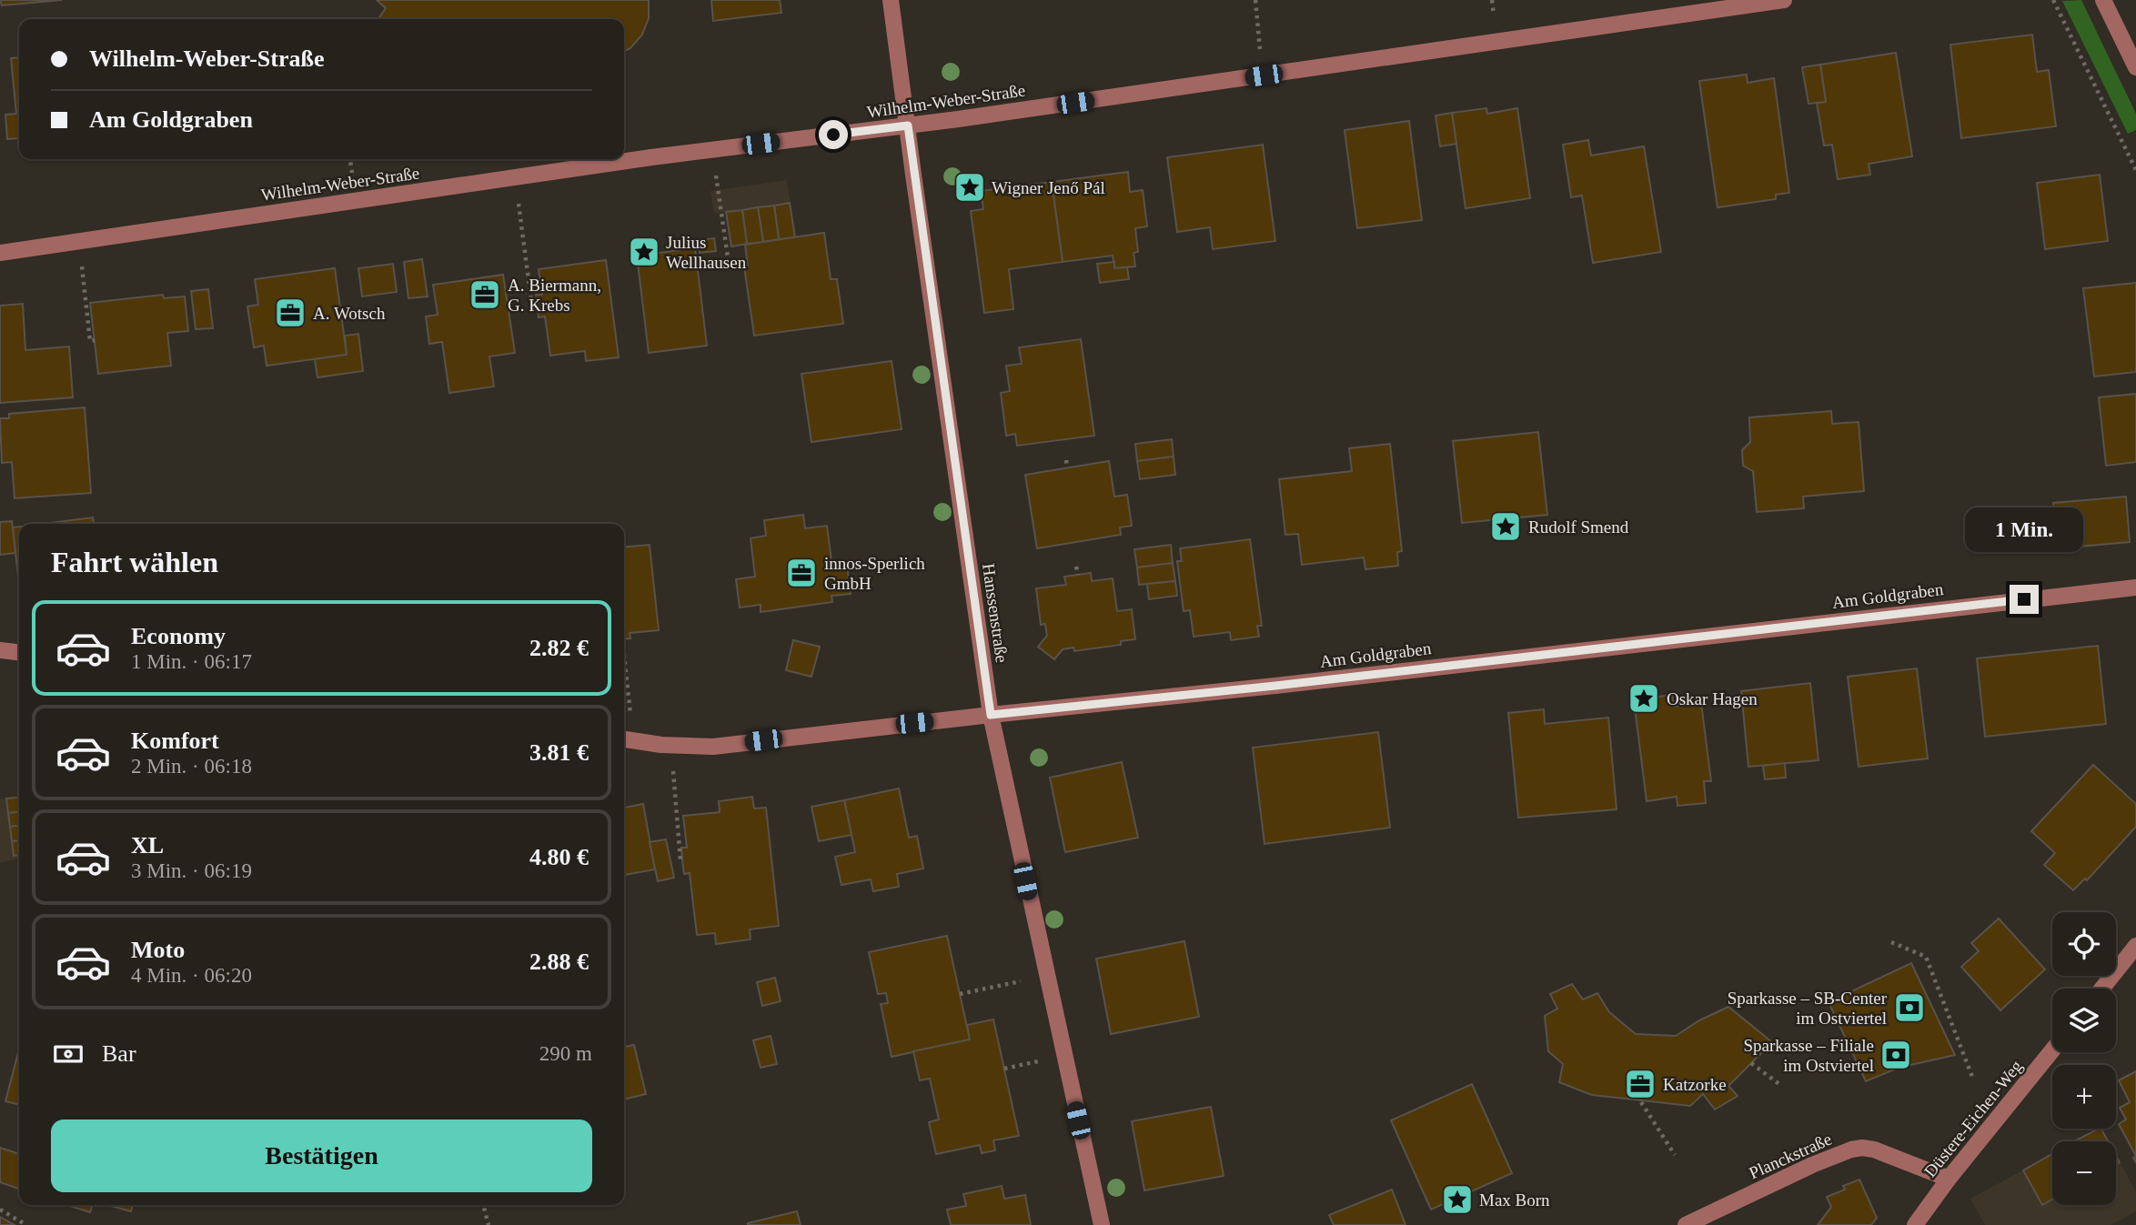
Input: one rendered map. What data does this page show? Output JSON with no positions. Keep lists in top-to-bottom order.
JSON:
{
  "streets": {
    "street": [
      "Wilhelm-Weber-Straße",
      "Am Goldgraben",
      "Hanssenstraße",
      "Düstere-Eichen-Weg",
      "Planckstraße"
    ]
  },
  "crossings": [
    ["Wilhelm-Weber-Straße", "Hanssenstraße"],
    ["Am Goldgraben", "Hanssenstraße"],
    ["Düstere-Eichen-Weg", "Planckstraße"]
  ],
  "places": {
    "place": [
      "Wigner Jenő Pál",
      "Julius Wellhausen",
      "Rudolf Smend",
      "Oskar Hagen",
      "Max Born"
    ],
    "office": [
      "A. Biermann, G. Krebs",
      "A. Wotsch",
      "innos-Sperlich GmbH",
      "Katzorke"
    ],
    "bank": ["Sparkasse – SB-Center im Ostviertel", "Sparkasse – Filiale im Ostviertel"]
  },
  "page": {
    "banner": ["Wilhelm-Weber-Straße", "Am Goldgraben"],
    "bubble": "1 Min.",
    "heading": "Fahrt wählen",
    "list": [
      {
        "name": "Economy",
        "note": "1 Min. · 06:17",
        "value": "2.82 €"
      },
      {
        "name": "Komfort",
        "note": "2 Min. · 06:18",
        "value": "3.81 €"
      },
      {
        "name": "XL",
        "note": "3 Min. · 06:19",
        "value": "4.80 €"
      },
      {
        "name": "Moto",
        "note": "4 Min. · 06:20",
        "value": "2.88 €"
      }
    ],
    "map_buttons": ["+", "−"],
    "pay": ["Bar", "290 m"],
    "buttons": "Bestätigen"
  }
}
